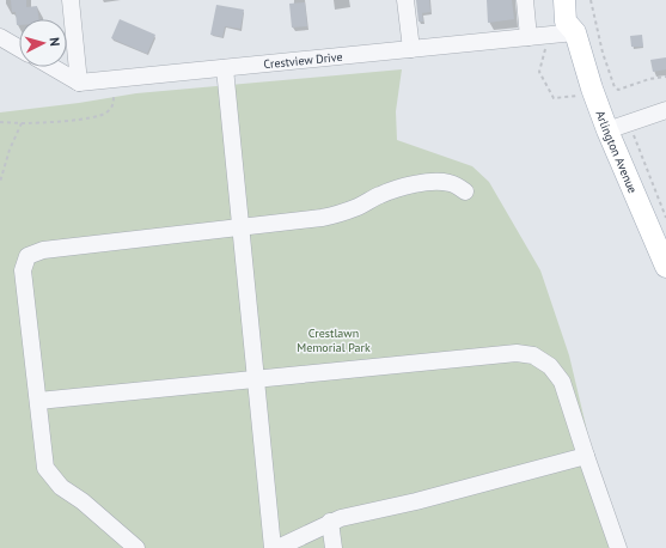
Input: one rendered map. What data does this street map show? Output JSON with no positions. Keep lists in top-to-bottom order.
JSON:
{
  "streets": {
    "main road": ["Arlington Avenue"],
    "street": ["Crestview Drive"]
  },
  "crossings": [
    ["Crestview Drive", "Arlington Avenue"]
  ],
  "parks": ["Crestlawn Memorial Park"],
  "north": "right"
}
